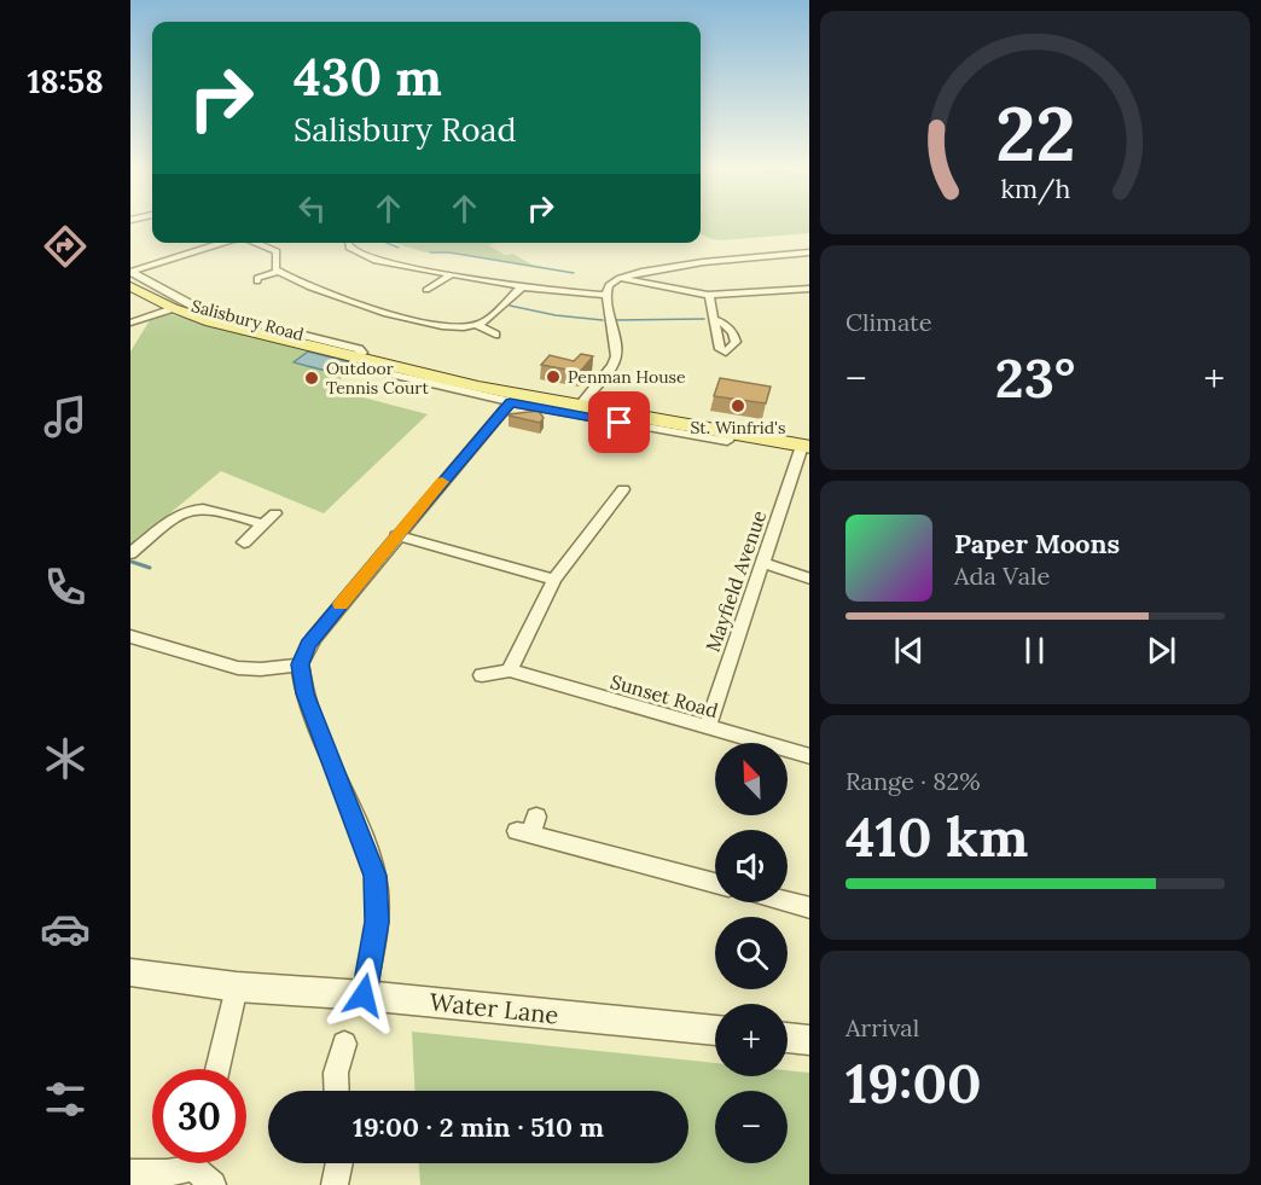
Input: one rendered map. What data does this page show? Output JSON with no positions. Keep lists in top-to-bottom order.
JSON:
{
  "streets": {
    "main road": ["Salisbury Road"],
    "street": ["Mayfield Avenue", "Sunset Road", "Water Lane"]
  },
  "crossings": [
    ["Salisbury Road", "Mayfield Avenue"],
    ["Mayfield Avenue", "Sunset Road"]
  ],
  "places": ["Penman House", "Outdoor Tennis Court", "St. Winfrid's"],
  "north": "top left",
  "page": {
    "tabs": "18:58",
    "turn": ["430 m", "Salisbury Road"],
    "tile": [
      "Climate",
      ["Range · 82%", "410 km"],
      ["Arrival", "19:00"]
    ],
    "heat": ["−", "23°", "+"],
    "song": ["Paper Moons", "Ada Vale"],
    "map_buttons": ["+", "−"],
    "limit": "30",
    "trip": "19:00 · 2 min · 510 m",
    "gauge": ["22", "km/h"]
  }
}
